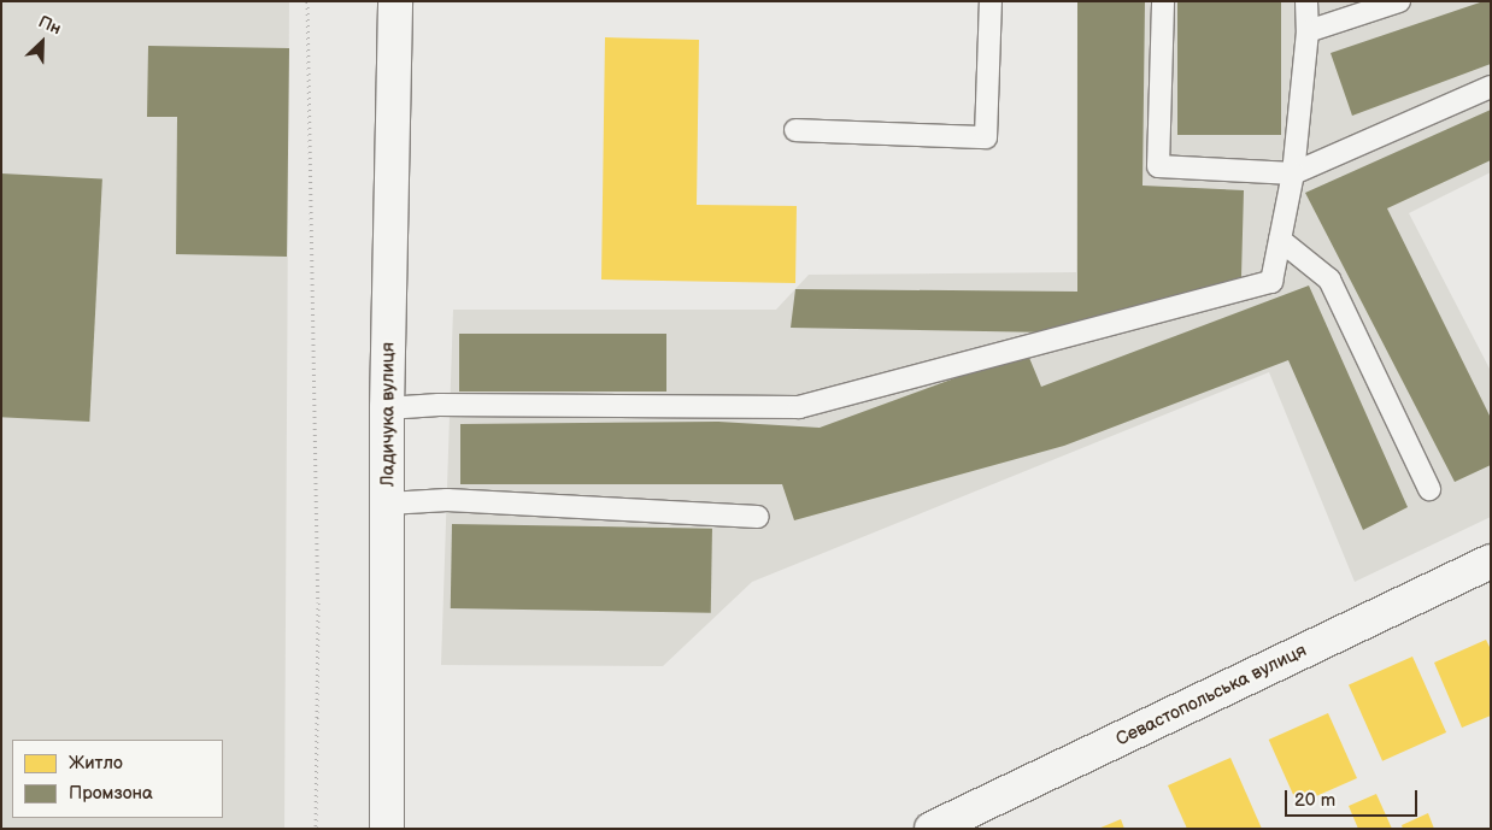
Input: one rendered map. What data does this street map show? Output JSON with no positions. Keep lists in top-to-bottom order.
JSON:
{
  "streets": {
    "street": ["Ладичука вулиця", "Севастопольська вулиця"]
  },
  "legend": ["Житло", "Промзона"],
  "scale_bar": "20 m",
  "north": "top right"
}
